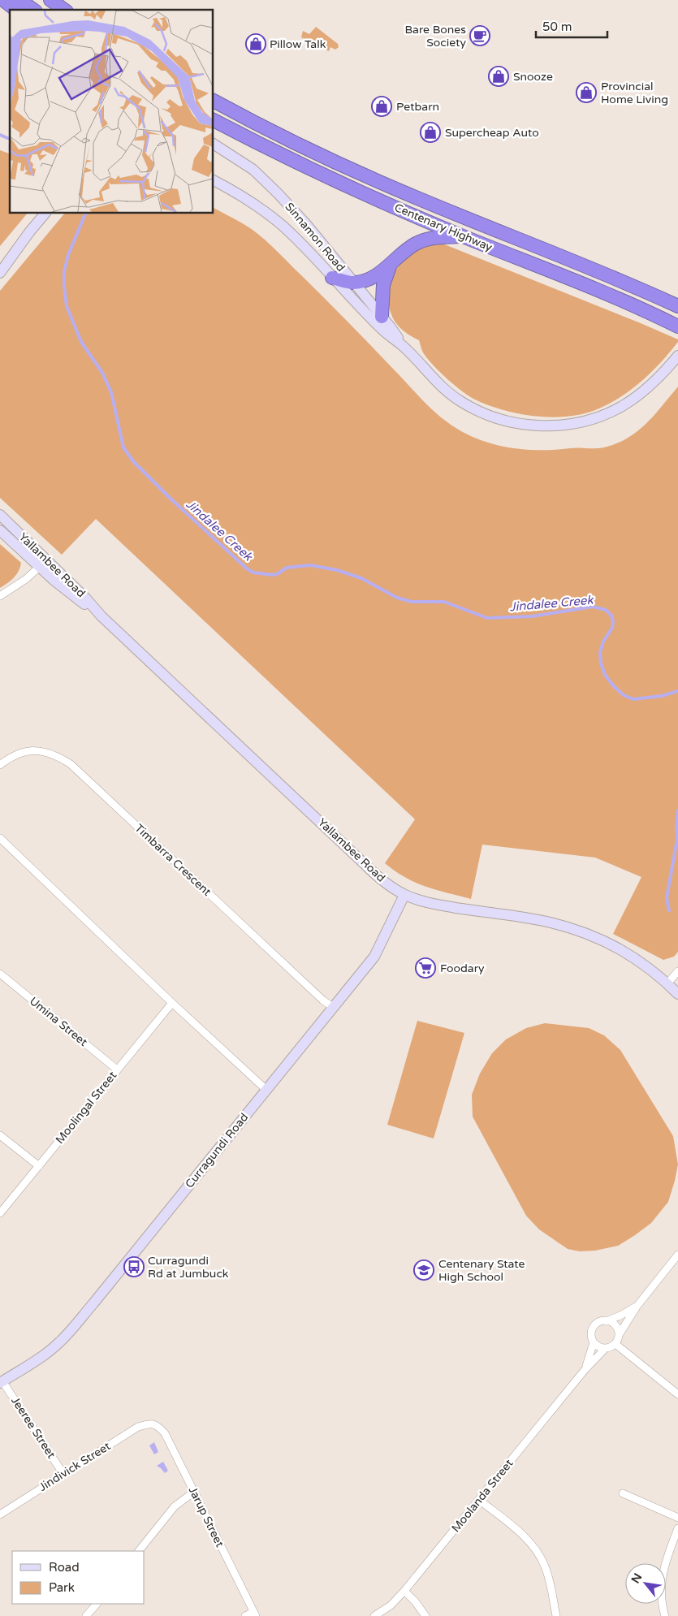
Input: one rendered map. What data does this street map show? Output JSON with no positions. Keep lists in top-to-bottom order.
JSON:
{
  "streets": {
    "highway": ["Centenary Highway"],
    "main road": ["Sinnamon Road", "Yallambee Road", "Curragundi Road"],
    "street": [
      "Timbarra Crescent",
      "Umina Street",
      "Moolingal Street",
      "Jeeree Street",
      "Jindivick Street",
      "Moolanda Street",
      "Jarup Street"
    ]
  },
  "crossings": [
    ["Yallambee Road", "Curragundi Road"],
    ["Timbarra Crescent", "Curragundi Road"],
    ["Umina Street", "Moolingal Street"],
    ["Curragundi Road", "Jeeree Street"],
    ["Jeeree Street", "Jindivick Street"],
    ["Jindivick Street", "Jarup Street"]
  ],
  "water": ["Jindalee Creek"],
  "places": {
    "cafe": ["Bare Bones Society"],
    "shop": [
      "Pillow Talk",
      "Snooze",
      "Provincial Home Living",
      "Petbarn",
      "Supercheap Auto"
    ],
    "supermarket": ["Foodary"],
    "bus stop": ["Curragundi Rd at Jumbuck"],
    "school or university": ["Centenary State High School"]
  },
  "legend": ["Road", "Park"],
  "scale_bar": "50 m",
  "north": "top left"
}
